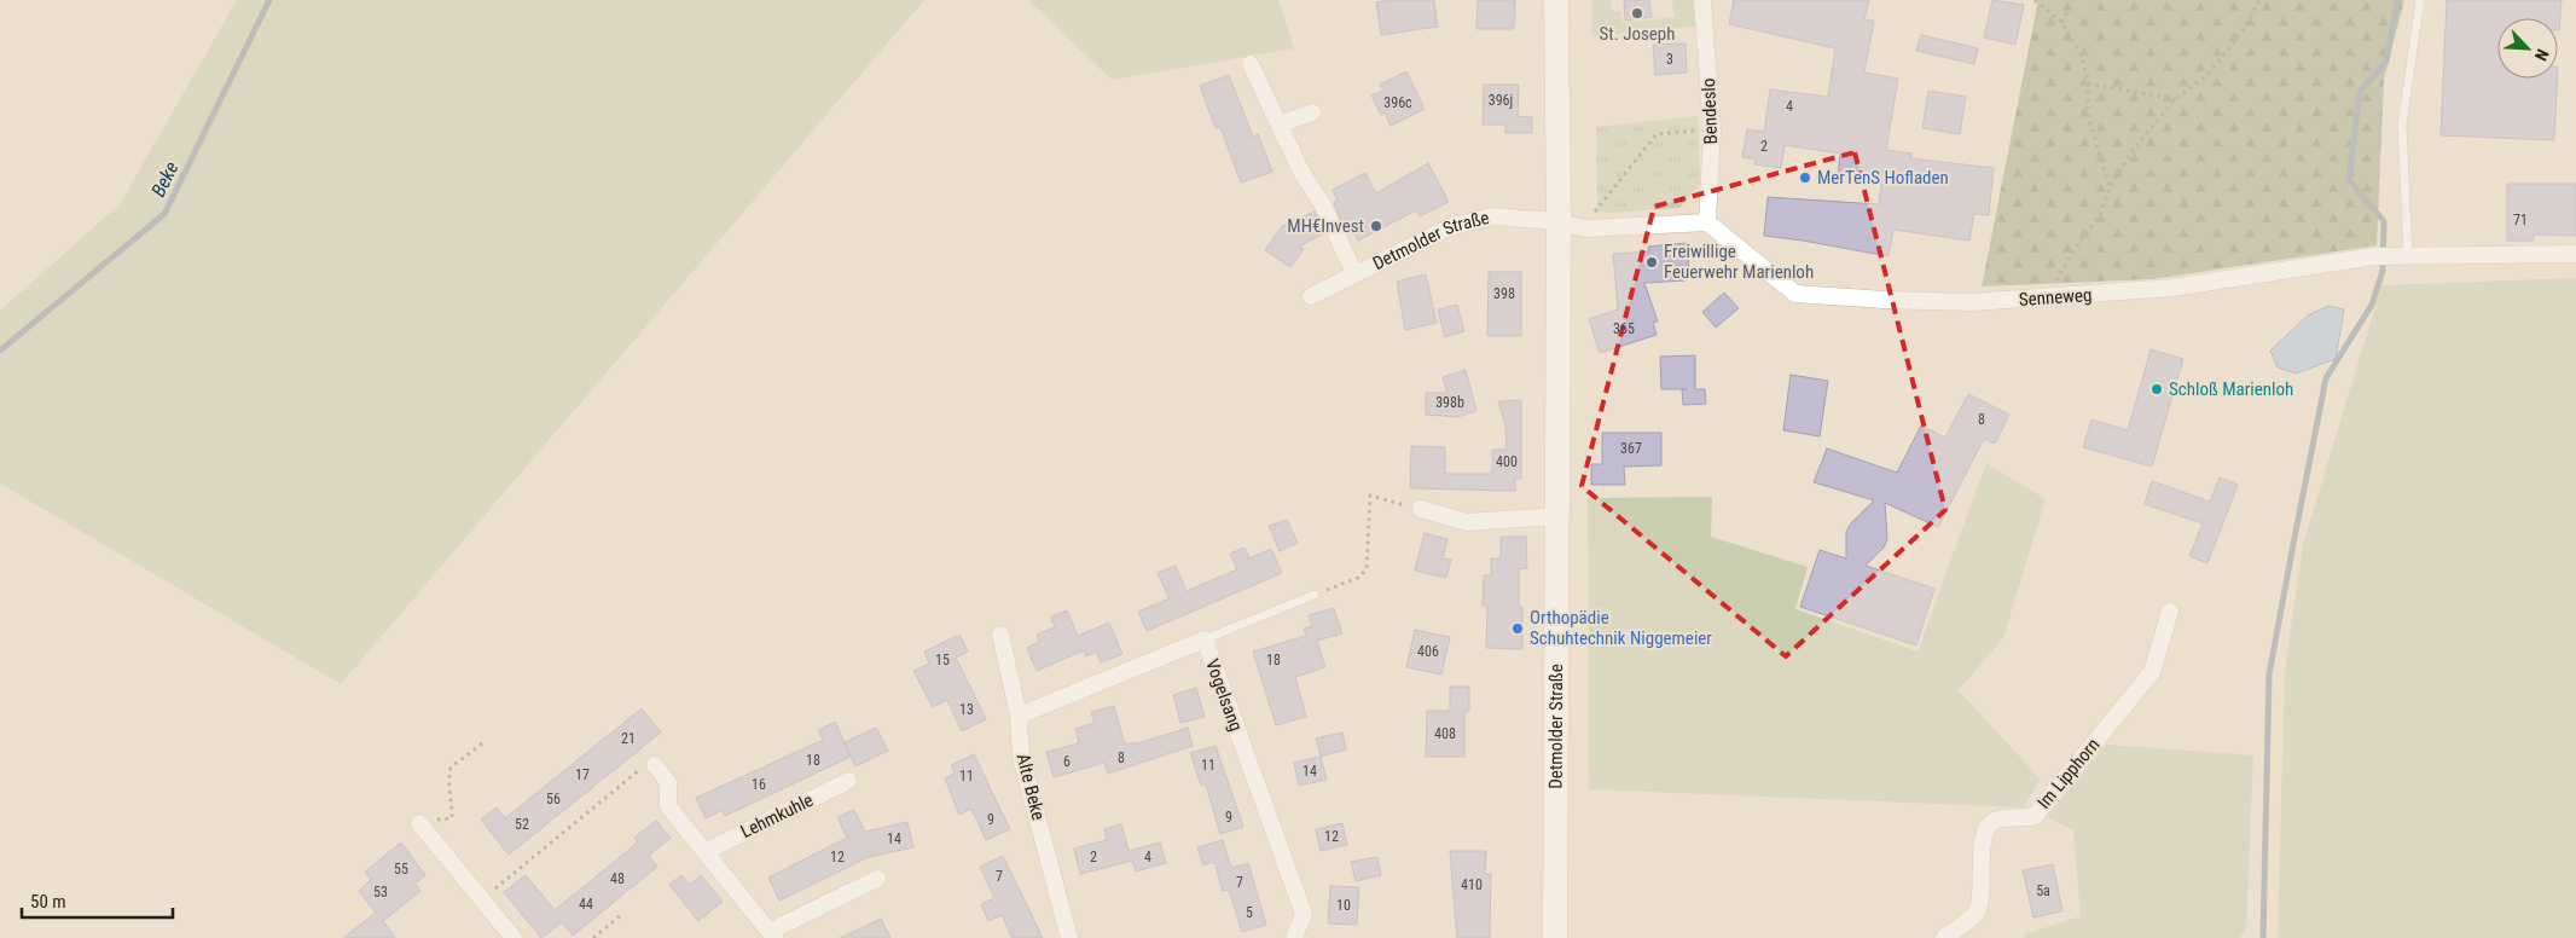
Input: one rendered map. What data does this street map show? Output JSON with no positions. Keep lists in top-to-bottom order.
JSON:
{
  "streets": {
    "street": [
      "Bendeslo",
      "Detmolder Straße",
      "Senneweg",
      "Vogelsang",
      "Im Lipphorn",
      "Alte Beke",
      "Lehmkuhle"
    ]
  },
  "crossings": [
    ["Bendeslo", "Senneweg"],
    ["Vogelsang", "Alte Beke"]
  ],
  "water": ["Beke"],
  "places": [
    "St. Joseph",
    "MerTenS Hofladen",
    "MH€Invest",
    "Freiwillige Feuerwehr Marienloh",
    "Schloß Marienloh",
    "Orthopädie Schuhtechnik Niggemeier"
  ],
  "house_numbers": [
    "3",
    "396j",
    "396c",
    "4",
    "2",
    "71",
    "398",
    "365",
    "398b",
    "8",
    "367",
    "400",
    "406",
    "15",
    "18",
    "13",
    "408",
    "21",
    "8",
    "18",
    "6",
    "11",
    "14",
    "17",
    "11",
    "16",
    "56",
    "9",
    "9",
    "52",
    "12",
    "14",
    "12",
    "2",
    "4",
    "55",
    "7",
    "48",
    "7",
    "410",
    "5a",
    "53",
    "44",
    "10",
    "5"
  ],
  "scale_bar": "50 m",
  "north": "bottom right"
}
